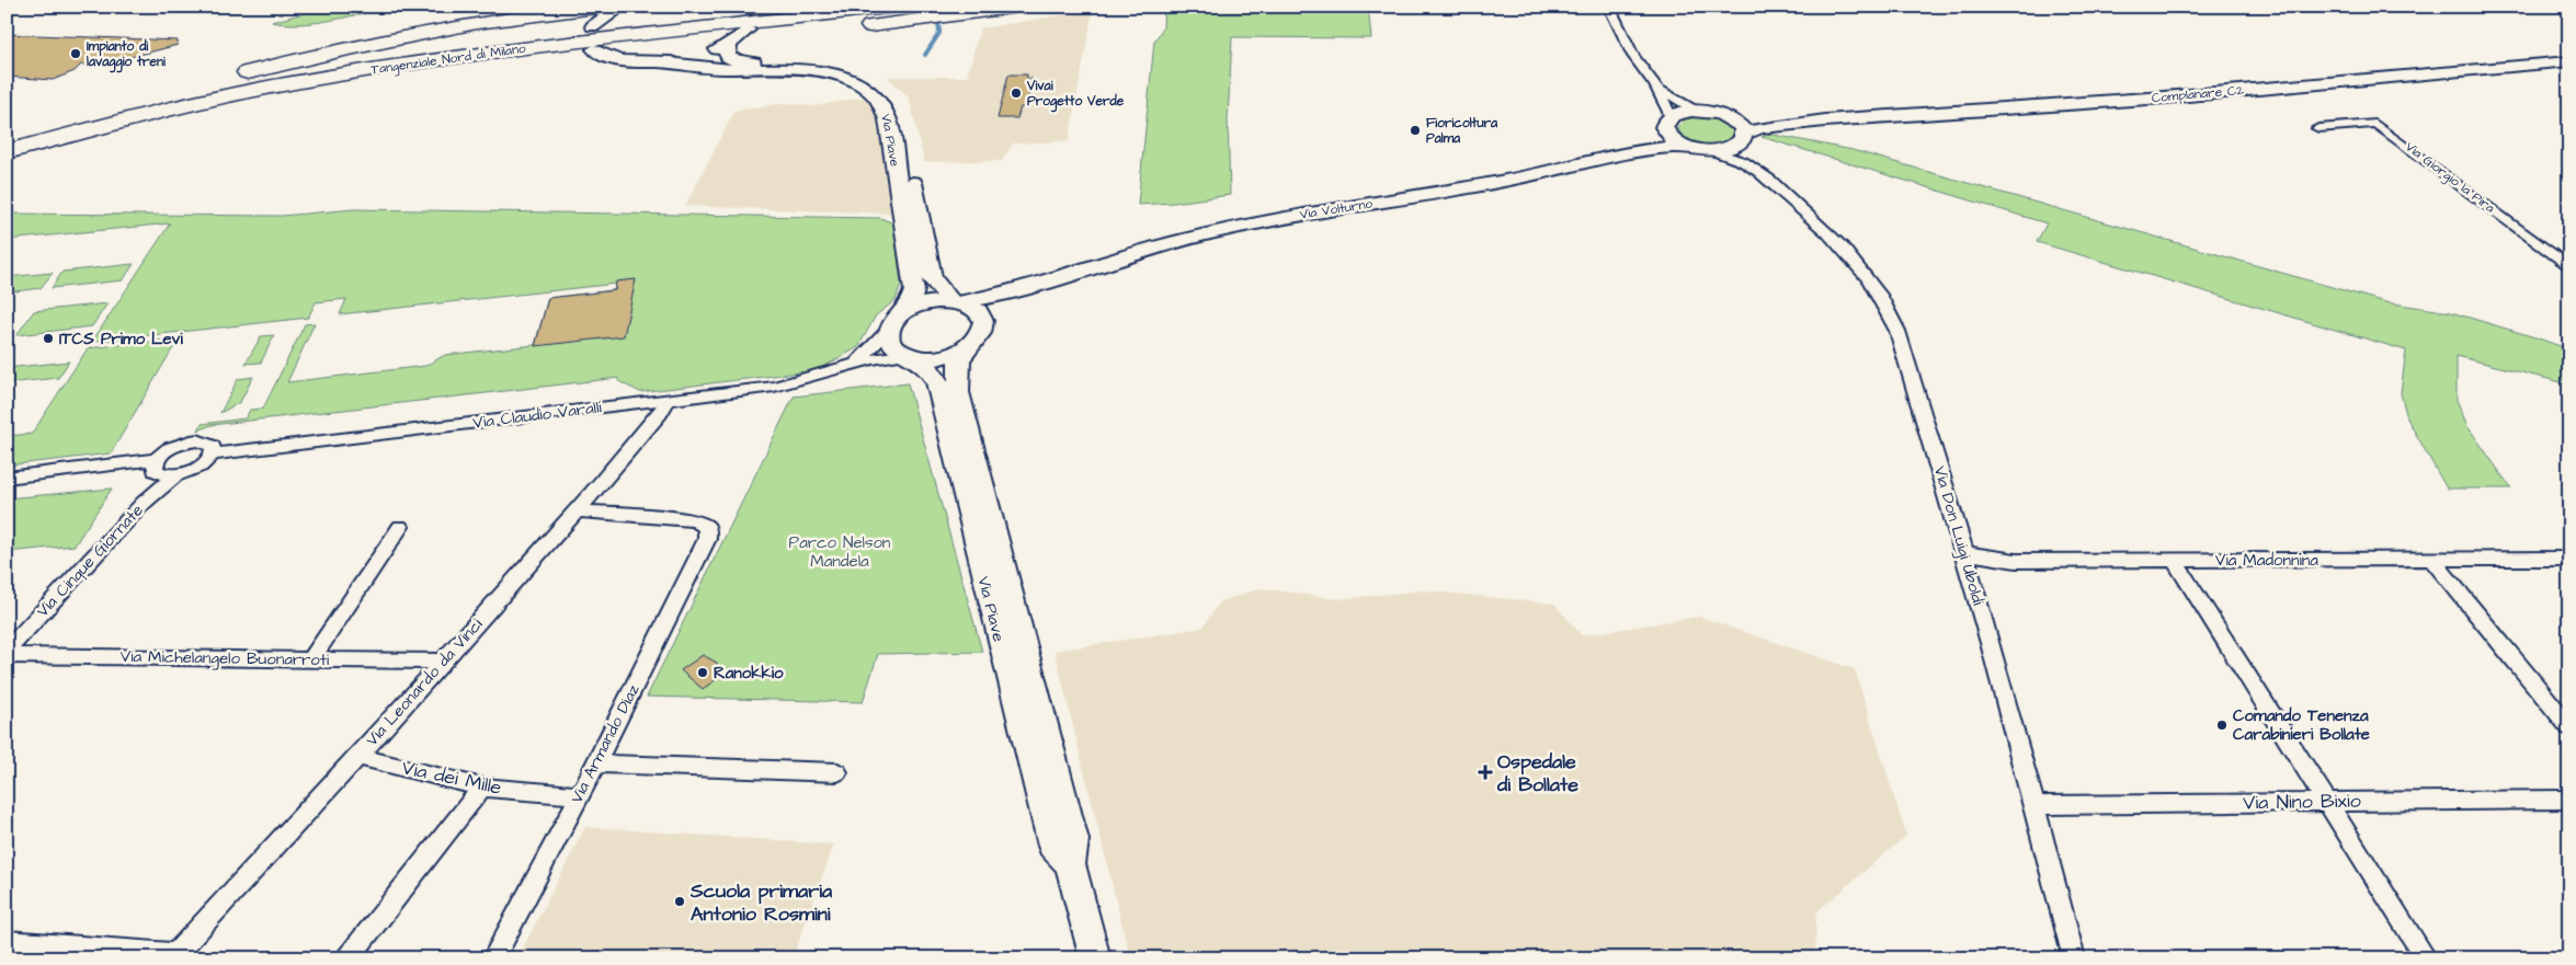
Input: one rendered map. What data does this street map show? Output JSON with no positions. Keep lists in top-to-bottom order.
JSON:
{
  "streets": {
    "highway": ["Tangenziale Nord di Milano"],
    "street": [
      "Complanare C2",
      "Via Piave",
      "Via Giorgio la Pira",
      "Via Volturno",
      "Via Claudio Varalli",
      "Via Don Luigi Uboldi",
      "Via Madonnina",
      "Via Cinque Giornate",
      "Via Michelangelo Buonarroti",
      "Via Leonardo da Vinci",
      "Via Armando Diaz",
      "Via dei Mille",
      "Via Nino Bixio"
    ]
  },
  "crossings": [
    ["Complanare C2", "Via Volturno"],
    ["Complanare C2", "Via Don Luigi Uboldi"],
    ["Via Piave", "Via Volturno"],
    ["Via Piave", "Via Claudio Varalli"],
    ["Via Volturno", "Via Claudio Varalli"],
    ["Via Claudio Varalli", "Via Cinque Giornate"],
    ["Via Claudio Varalli", "Via Leonardo da Vinci"],
    ["Via Don Luigi Uboldi", "Via Madonnina"],
    ["Via Don Luigi Uboldi", "Via Nino Bixio"],
    ["Via Michelangelo Buonarroti", "Via Leonardo da Vinci"],
    ["Via Leonardo da Vinci", "Via Armando Diaz"],
    ["Via Leonardo da Vinci", "Via dei Mille"],
    ["Via Armando Diaz", "Via dei Mille"]
  ],
  "parks": ["Parco Nelson Mandela"],
  "places": {
    "other": [
      "Impianto di lavaggio treni",
      "Vivai Progetto Verde",
      "Fioricoltura Palma",
      "ITCS Primo Levi",
      "Ranokkio",
      "Comando Tenenza Carabinieri Bollate",
      "Scuola primaria Antonio Rosmini"
    ],
    "health": ["Ospedale di Bollate"]
  }
}
